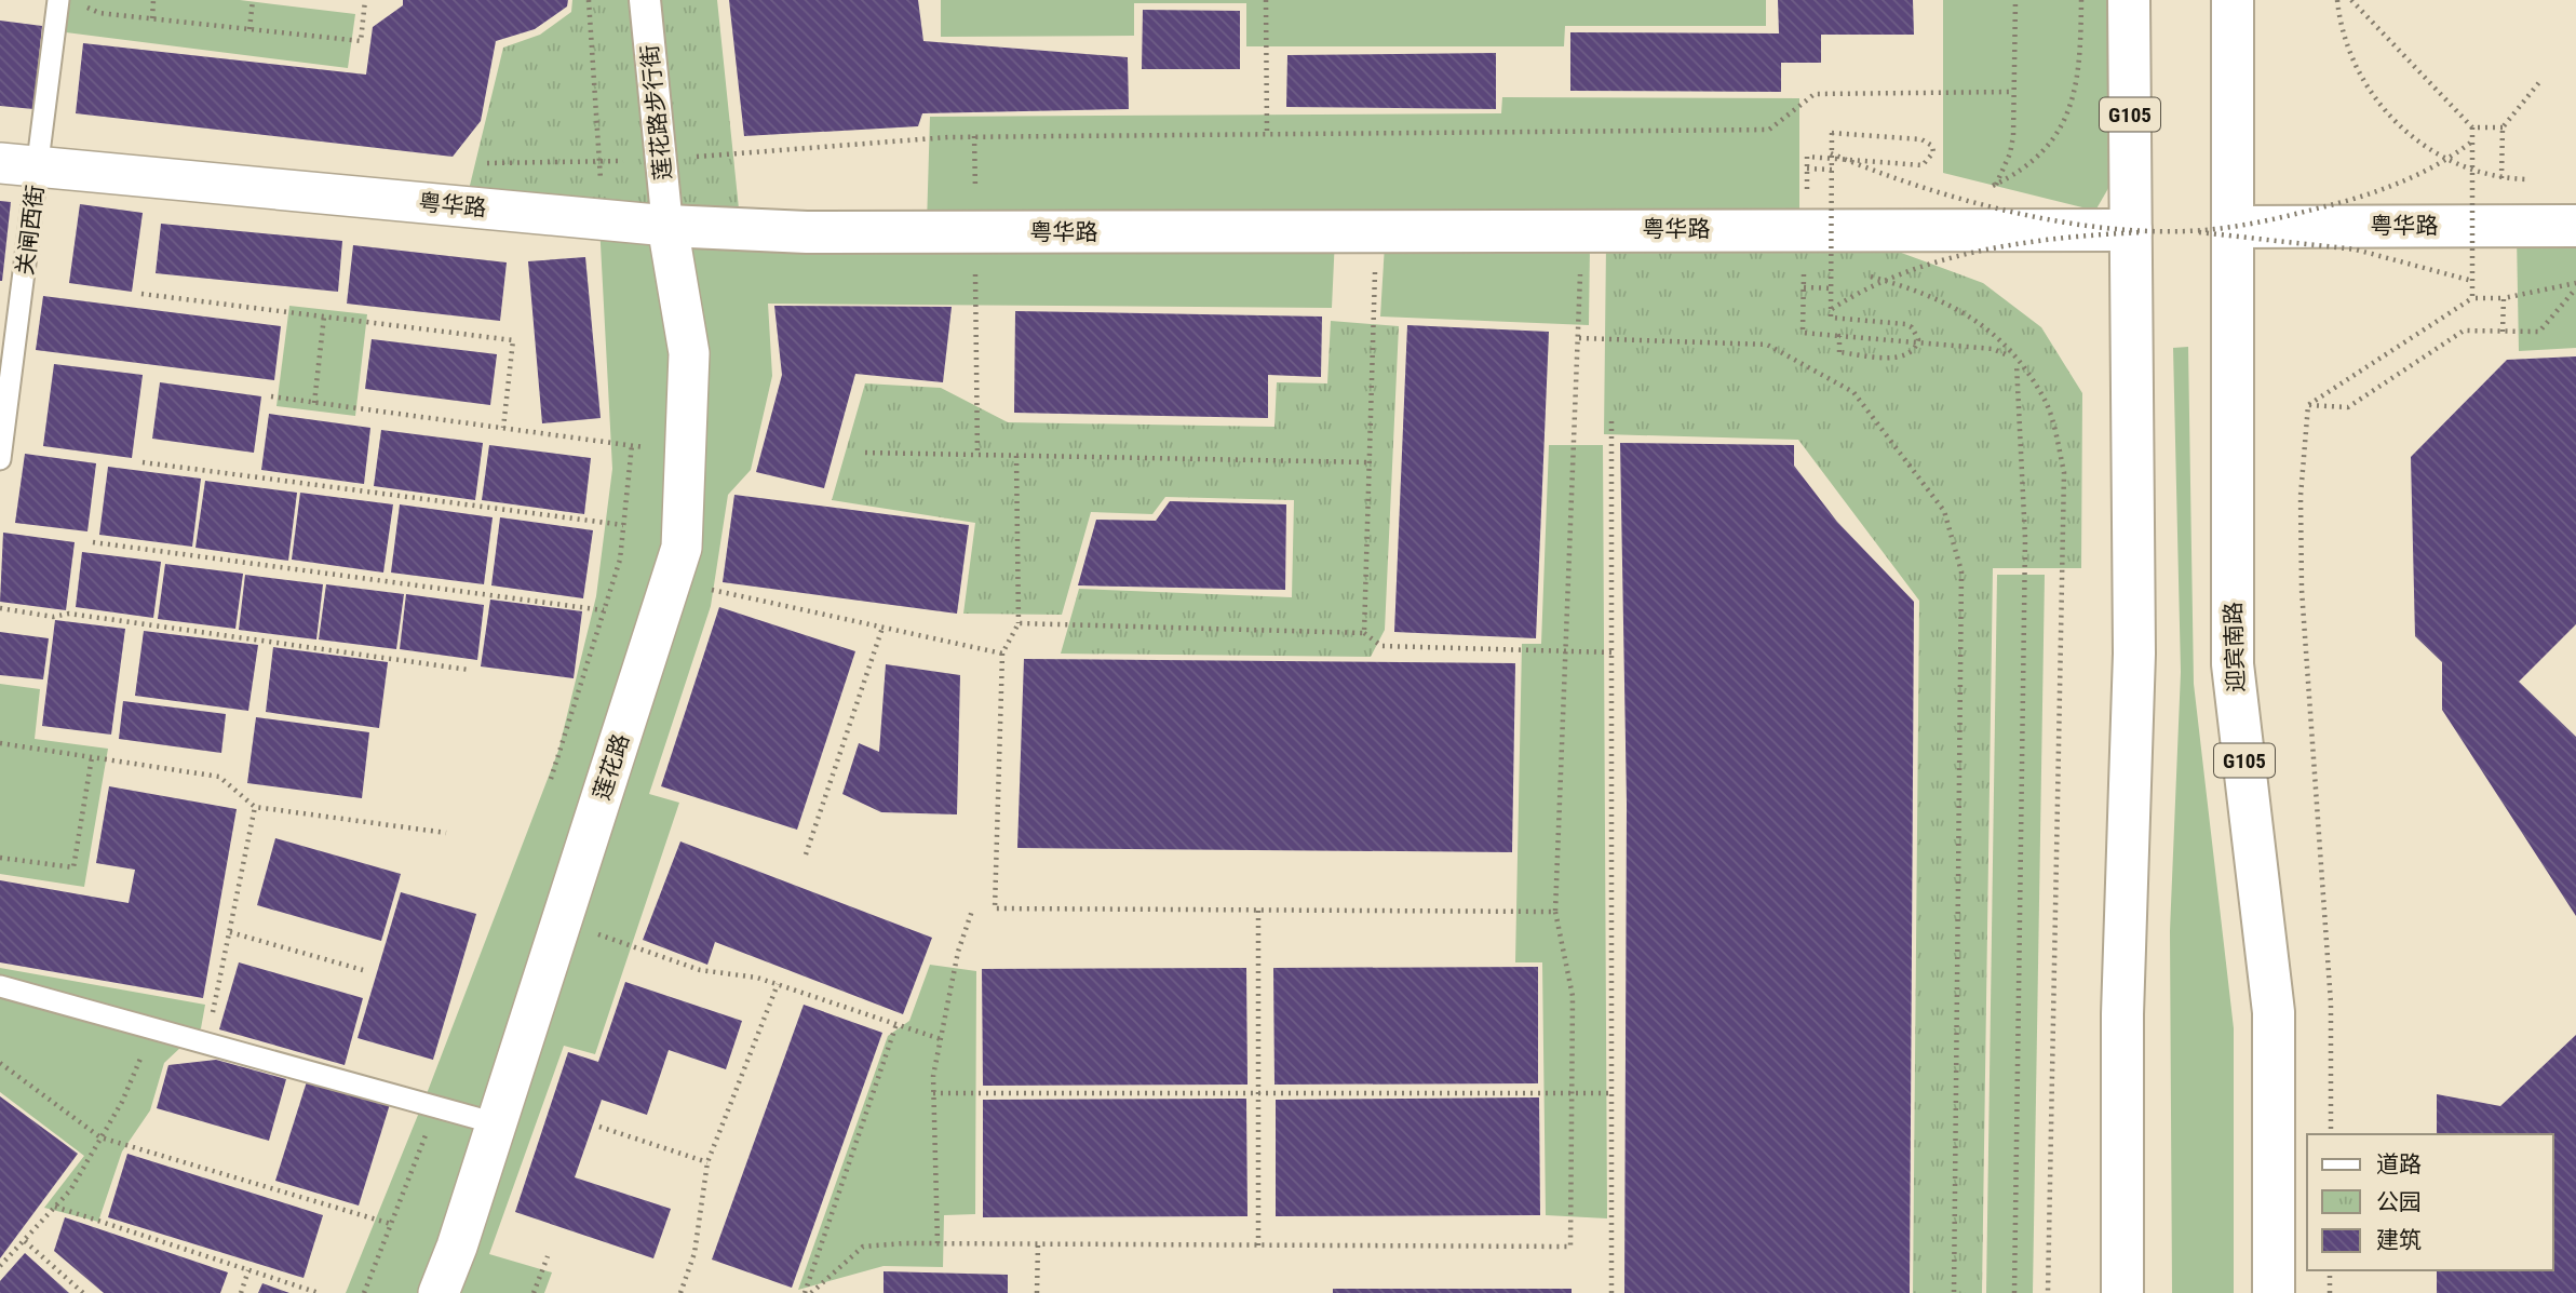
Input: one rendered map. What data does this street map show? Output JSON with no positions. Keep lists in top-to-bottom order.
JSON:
{
  "streets": {
    "main road": ["G105", "粤华路", "迎宾南路"],
    "street": ["莲花路步行街", "莲花路"],
    "lane": ["关闸西街"]
  },
  "crossings": [
    ["莲花路步行街", "粤华路"],
    ["莲花路步行街", "莲花路"],
    ["G105", "粤华路"],
    ["粤华路", "关闸西街"],
    ["粤华路", "迎宾南路"],
    ["粤华路", "莲花路"]
  ],
  "legend": ["道路", "公园", "建筑"]
}
